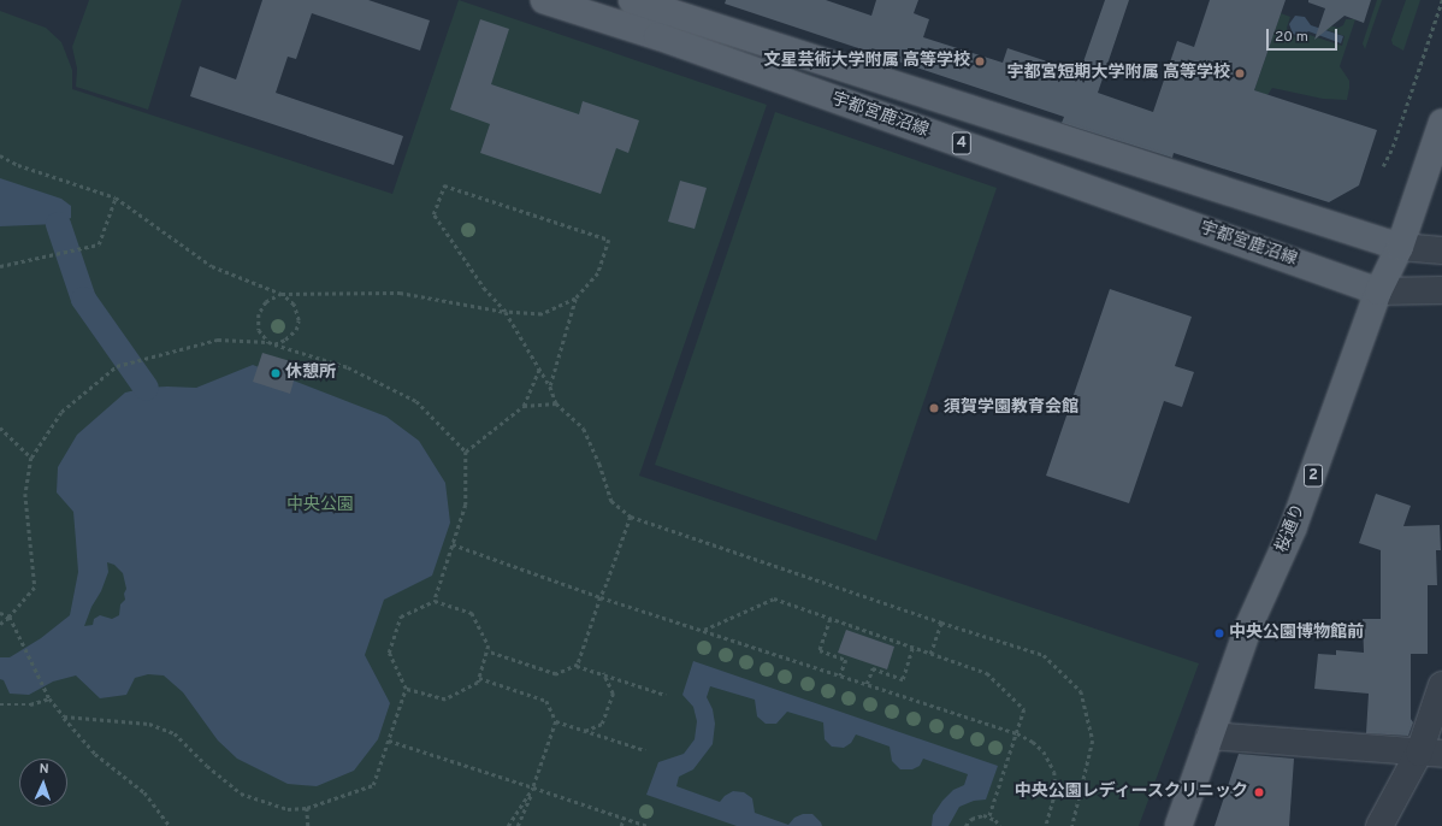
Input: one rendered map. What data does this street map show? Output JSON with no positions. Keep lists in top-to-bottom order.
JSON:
{
  "streets": {
    "main road": [
      "宇都宮鹿沼線",
      "4",
      "2",
      "桜通り"
    ]
  },
  "crossings": [
    ["宇都宮鹿沼線", "桜通り"]
  ],
  "parks": ["中央公園"],
  "places": [
    "文星芸術大学附属 高等学校",
    "宇都宮短期大学附属 高等学校",
    "休憩所",
    "須賀学園教育会館",
    "中央公園博物館前",
    "中央公園レディースクリニック"
  ],
  "scale_bar": "20 m",
  "north": "top"
}
